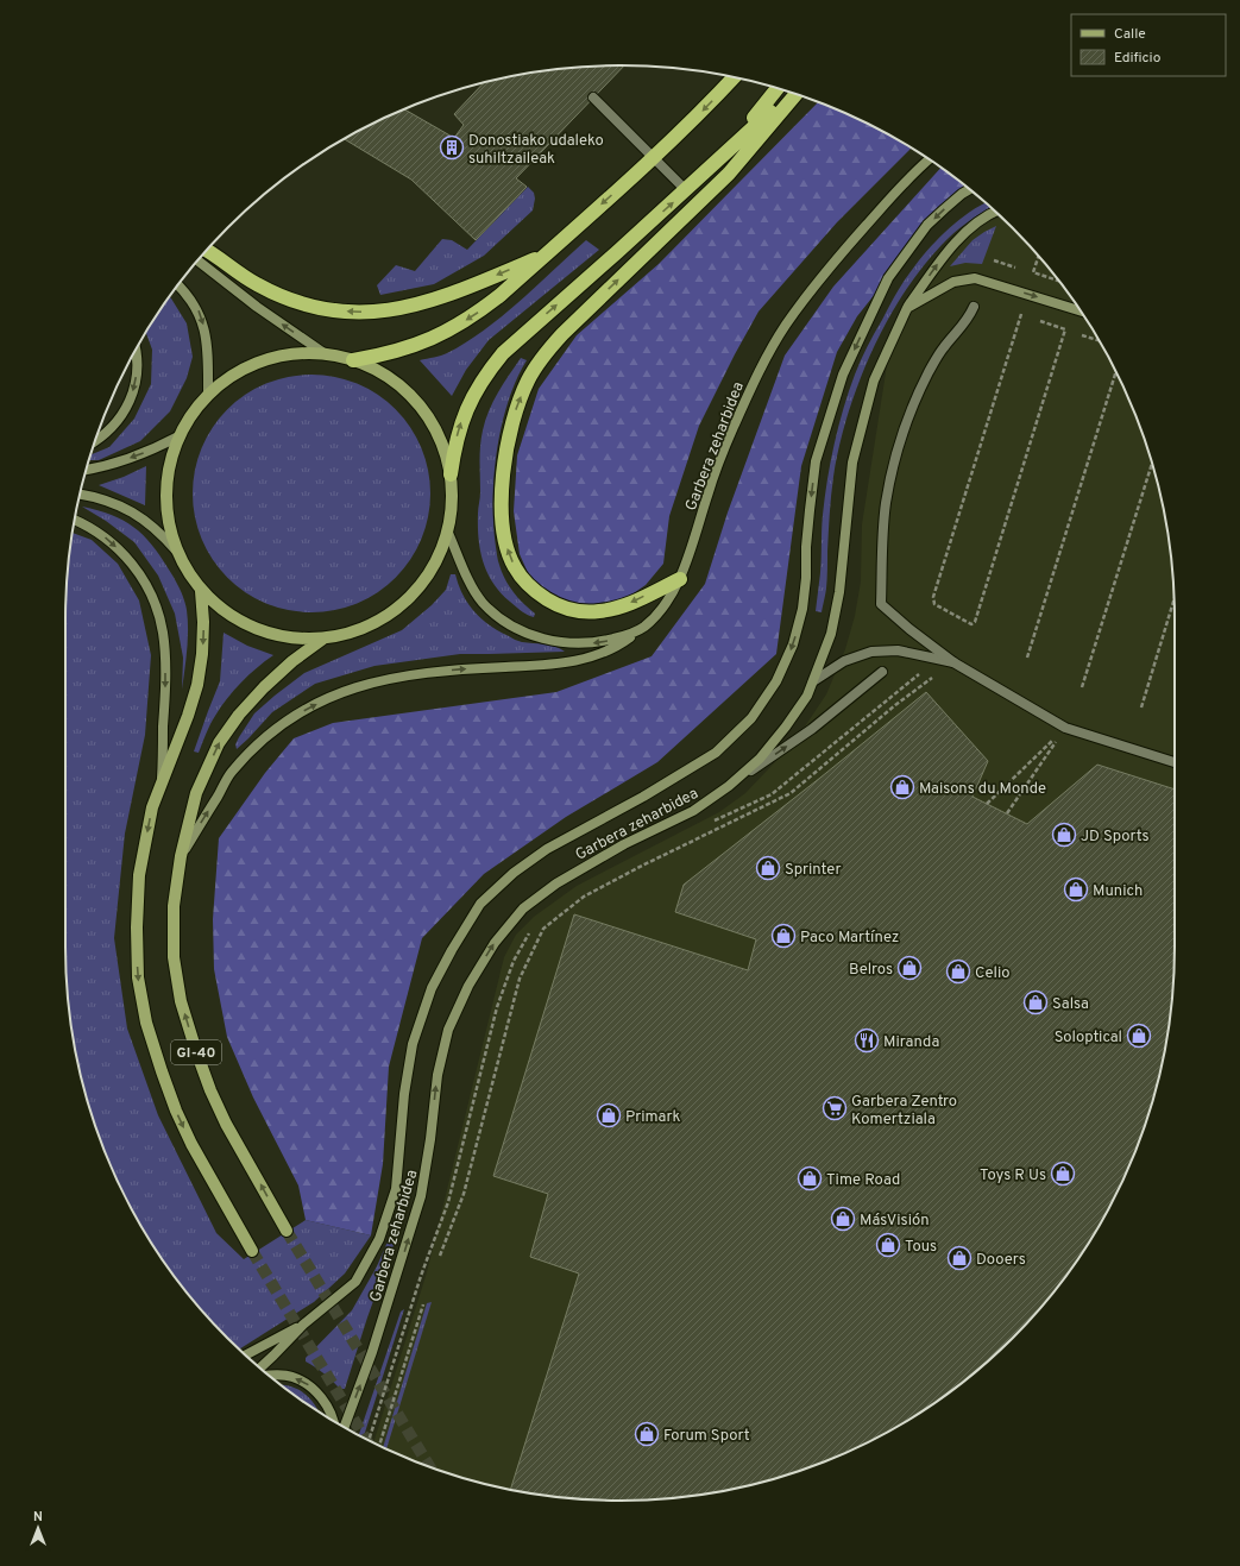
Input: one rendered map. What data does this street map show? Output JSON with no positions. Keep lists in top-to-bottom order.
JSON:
{
  "streets": {
    "main road": ["GI-40"],
    "street": ["Garbera zeharbidea"]
  },
  "places": {
    "building": ["Donostiako udaleko suhiltzaileak"],
    "shop": [
      "Maisons du Monde",
      "JD Sports",
      "Sprinter",
      "Munich",
      "Paco Martínez",
      "Belros",
      "Celio",
      "Salsa",
      "Soloptical",
      "Primark",
      "Toys R Us",
      "Time Road",
      "MásVisión",
      "Tous",
      "Dooers",
      "Forum Sport"
    ],
    "restaurant": ["Miranda"],
    "supermarket": ["Garbera Zentro Komertziala"]
  },
  "legend": ["Calle", "Edificio"],
  "north": "top"
}
